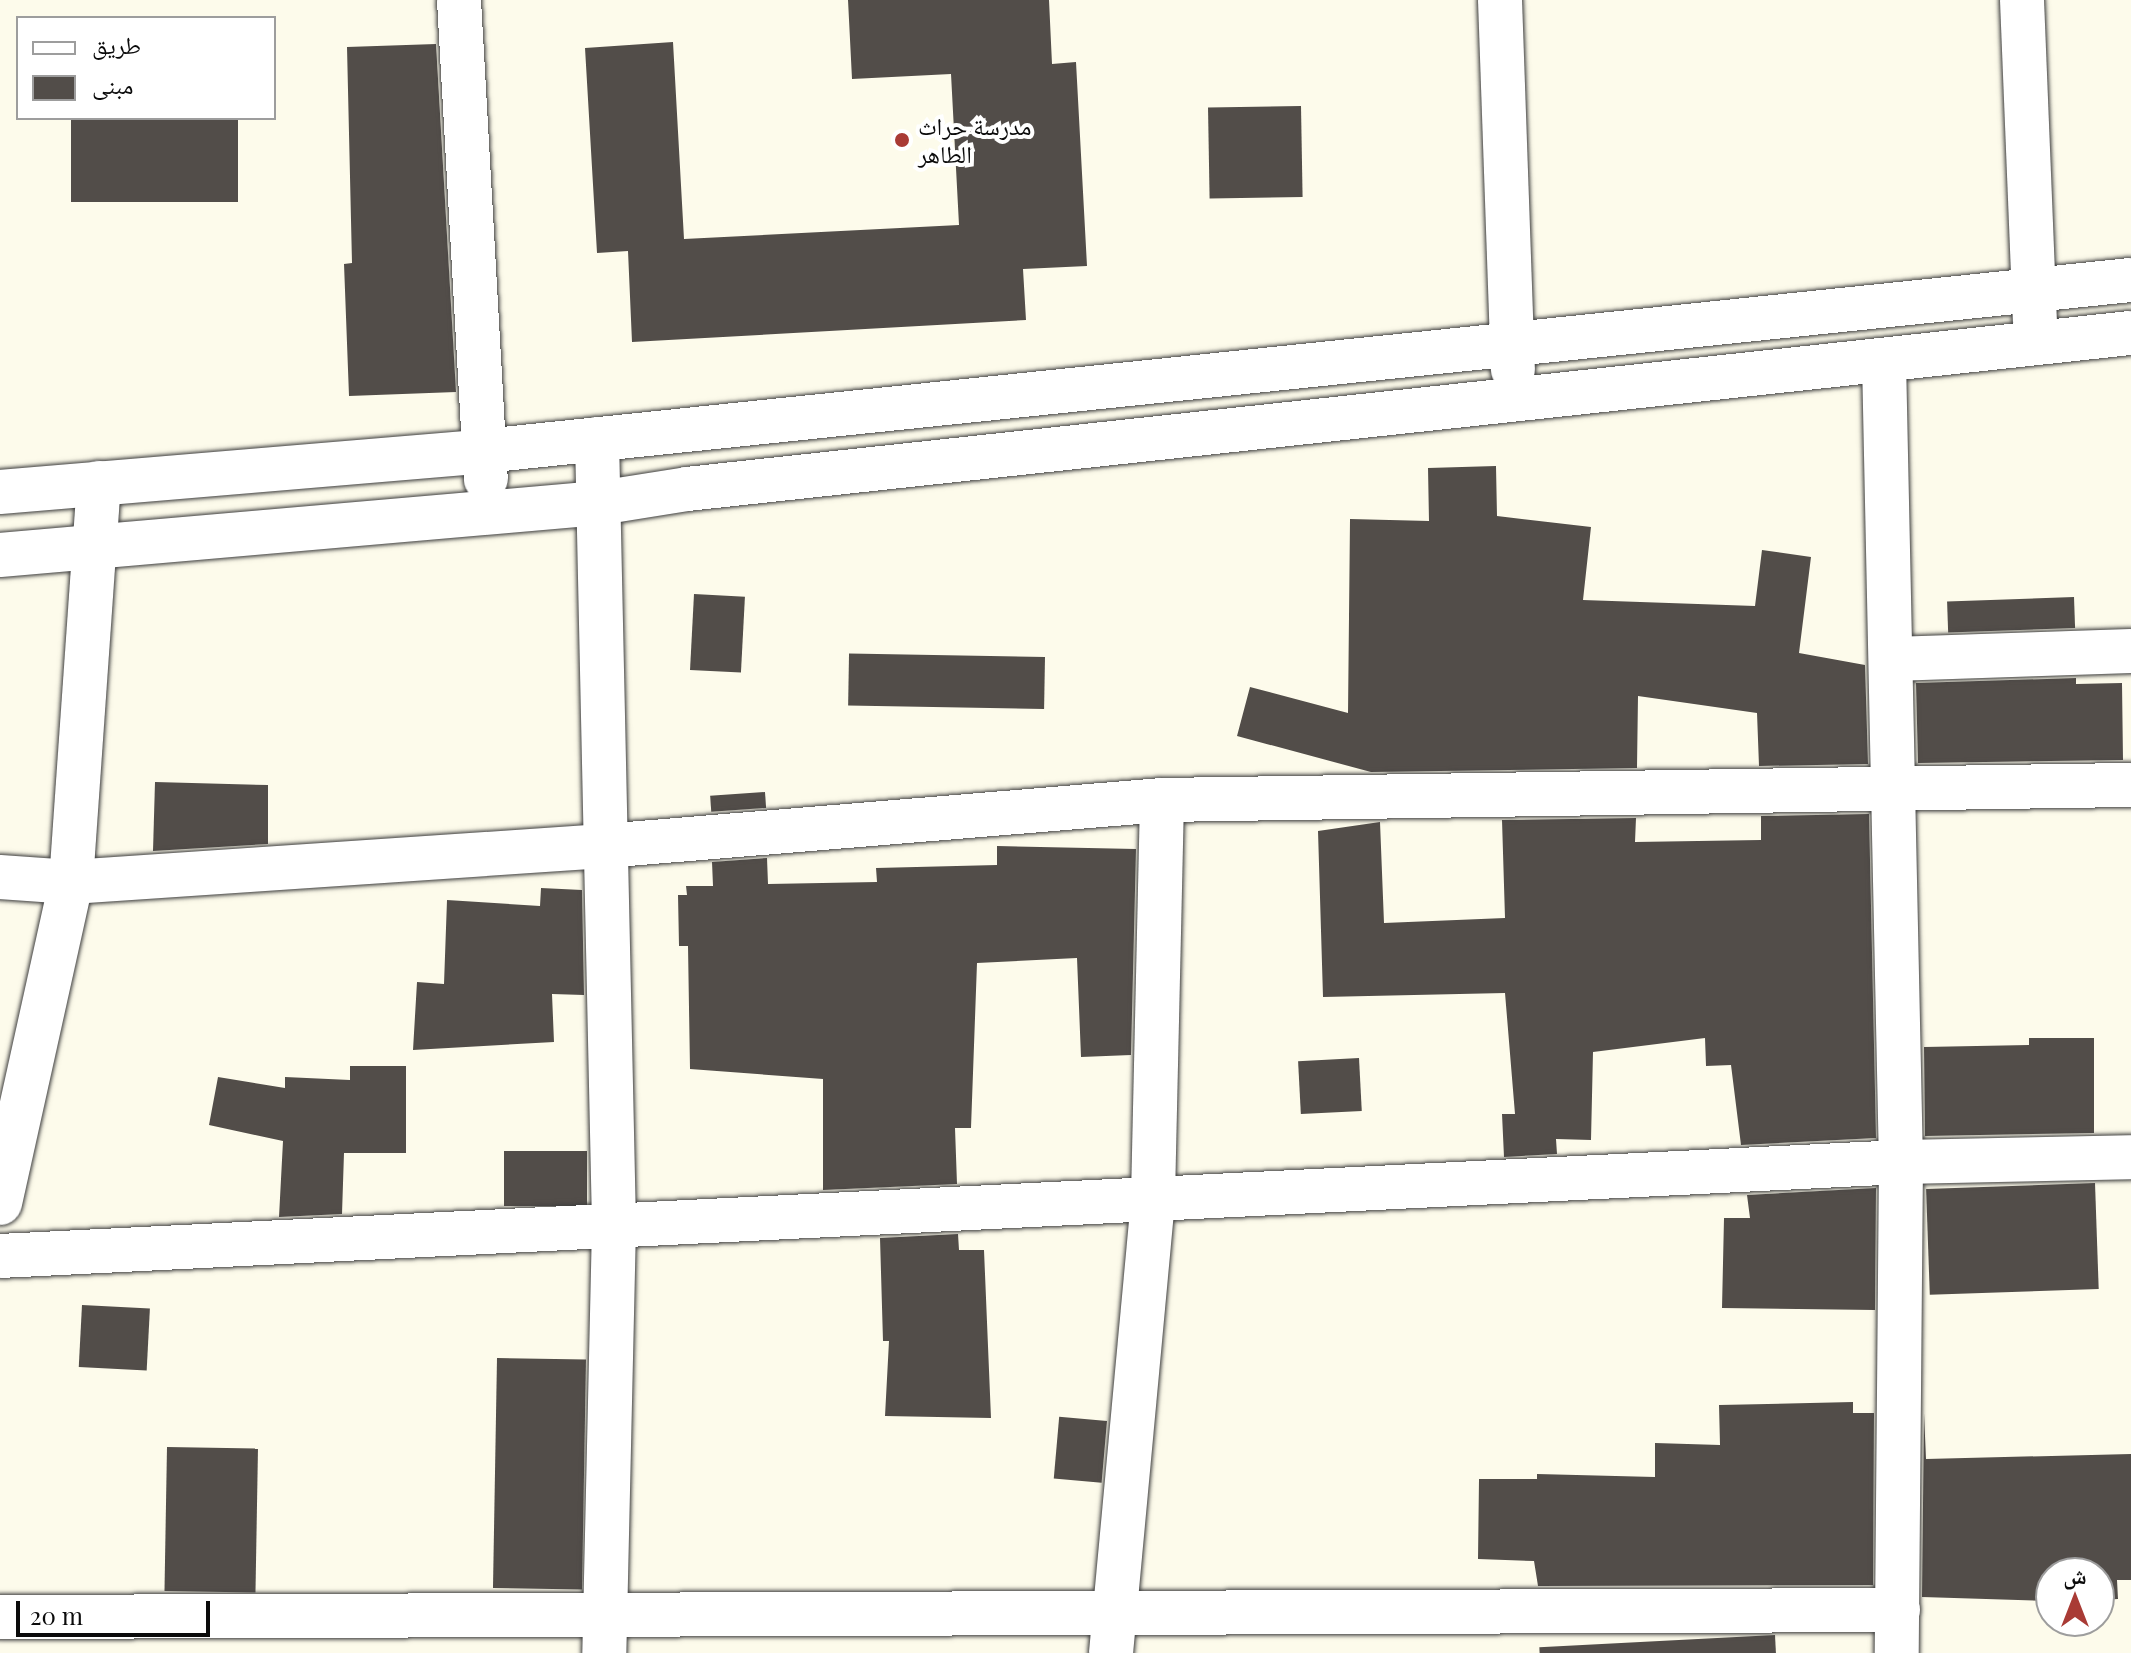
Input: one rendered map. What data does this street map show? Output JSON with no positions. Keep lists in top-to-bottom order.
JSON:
{
  "places": ["مدرسة حراث الطاهر"],
  "legend": ["طريق", "مبنى"],
  "scale_bar": "20 m",
  "north": "top"
}
